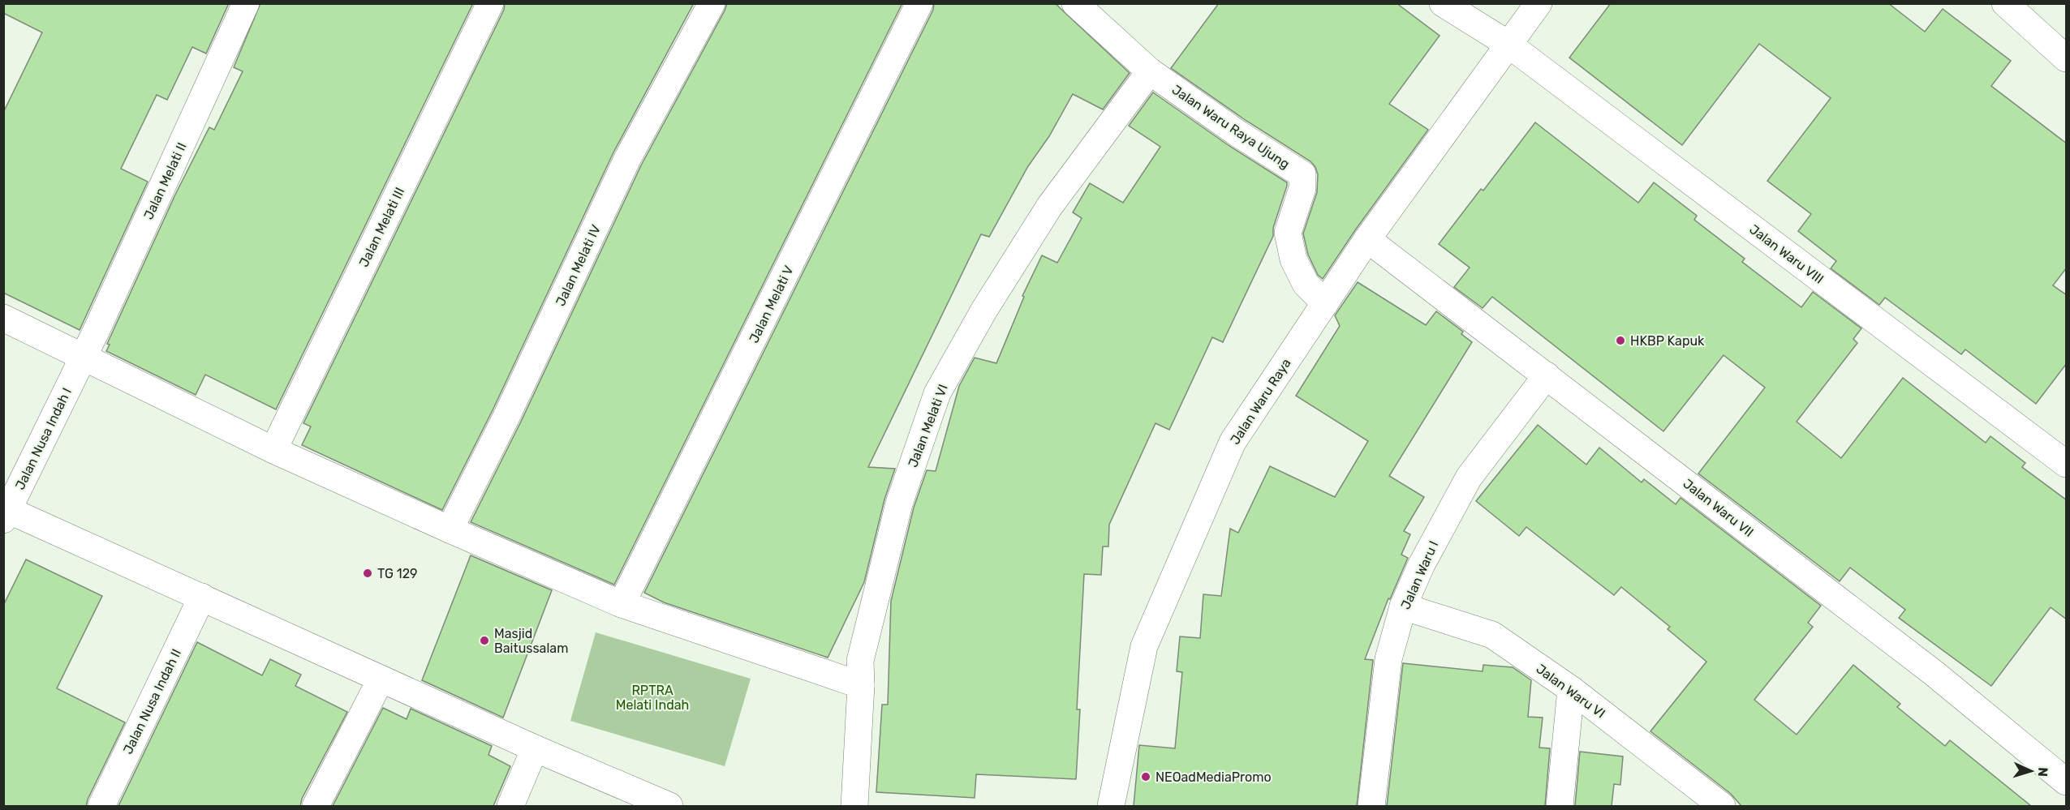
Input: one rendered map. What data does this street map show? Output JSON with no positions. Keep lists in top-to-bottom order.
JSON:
{
  "streets": {
    "street": [
      "Jalan Waru Raya Ujung",
      "Jalan Melati II",
      "Jalan Melati III",
      "Jalan Waru VIII",
      "Jalan Melati IV",
      "Jalan Melati V",
      "Jalan Waru Raya",
      "Jalan Melati VI",
      "Jalan Nusa Indah I",
      "Jalan Waru VII",
      "Jalan Waru I",
      "Jalan Waru VI",
      "Jalan Nusa Indah II"
    ]
  },
  "crossings": [
    ["Jalan Waru Raya Ujung", "Jalan Waru Raya"],
    ["Jalan Waru Raya Ujung", "Jalan Melati VI"],
    ["Jalan Melati II", "Jalan Nusa Indah I"],
    ["Jalan Waru VIII", "Jalan Waru Raya"],
    ["Jalan Waru Raya", "Jalan Waru VII"],
    ["Jalan Waru VII", "Jalan Waru I"],
    ["Jalan Waru I", "Jalan Waru VI"]
  ],
  "parks": ["RPTRA Melati Indah"],
  "places": [
    "HKBP Kapuk",
    "TG 129",
    "Masjid Baitussalam",
    "NEOadMediaPromo"
  ],
  "north": "right"
}
